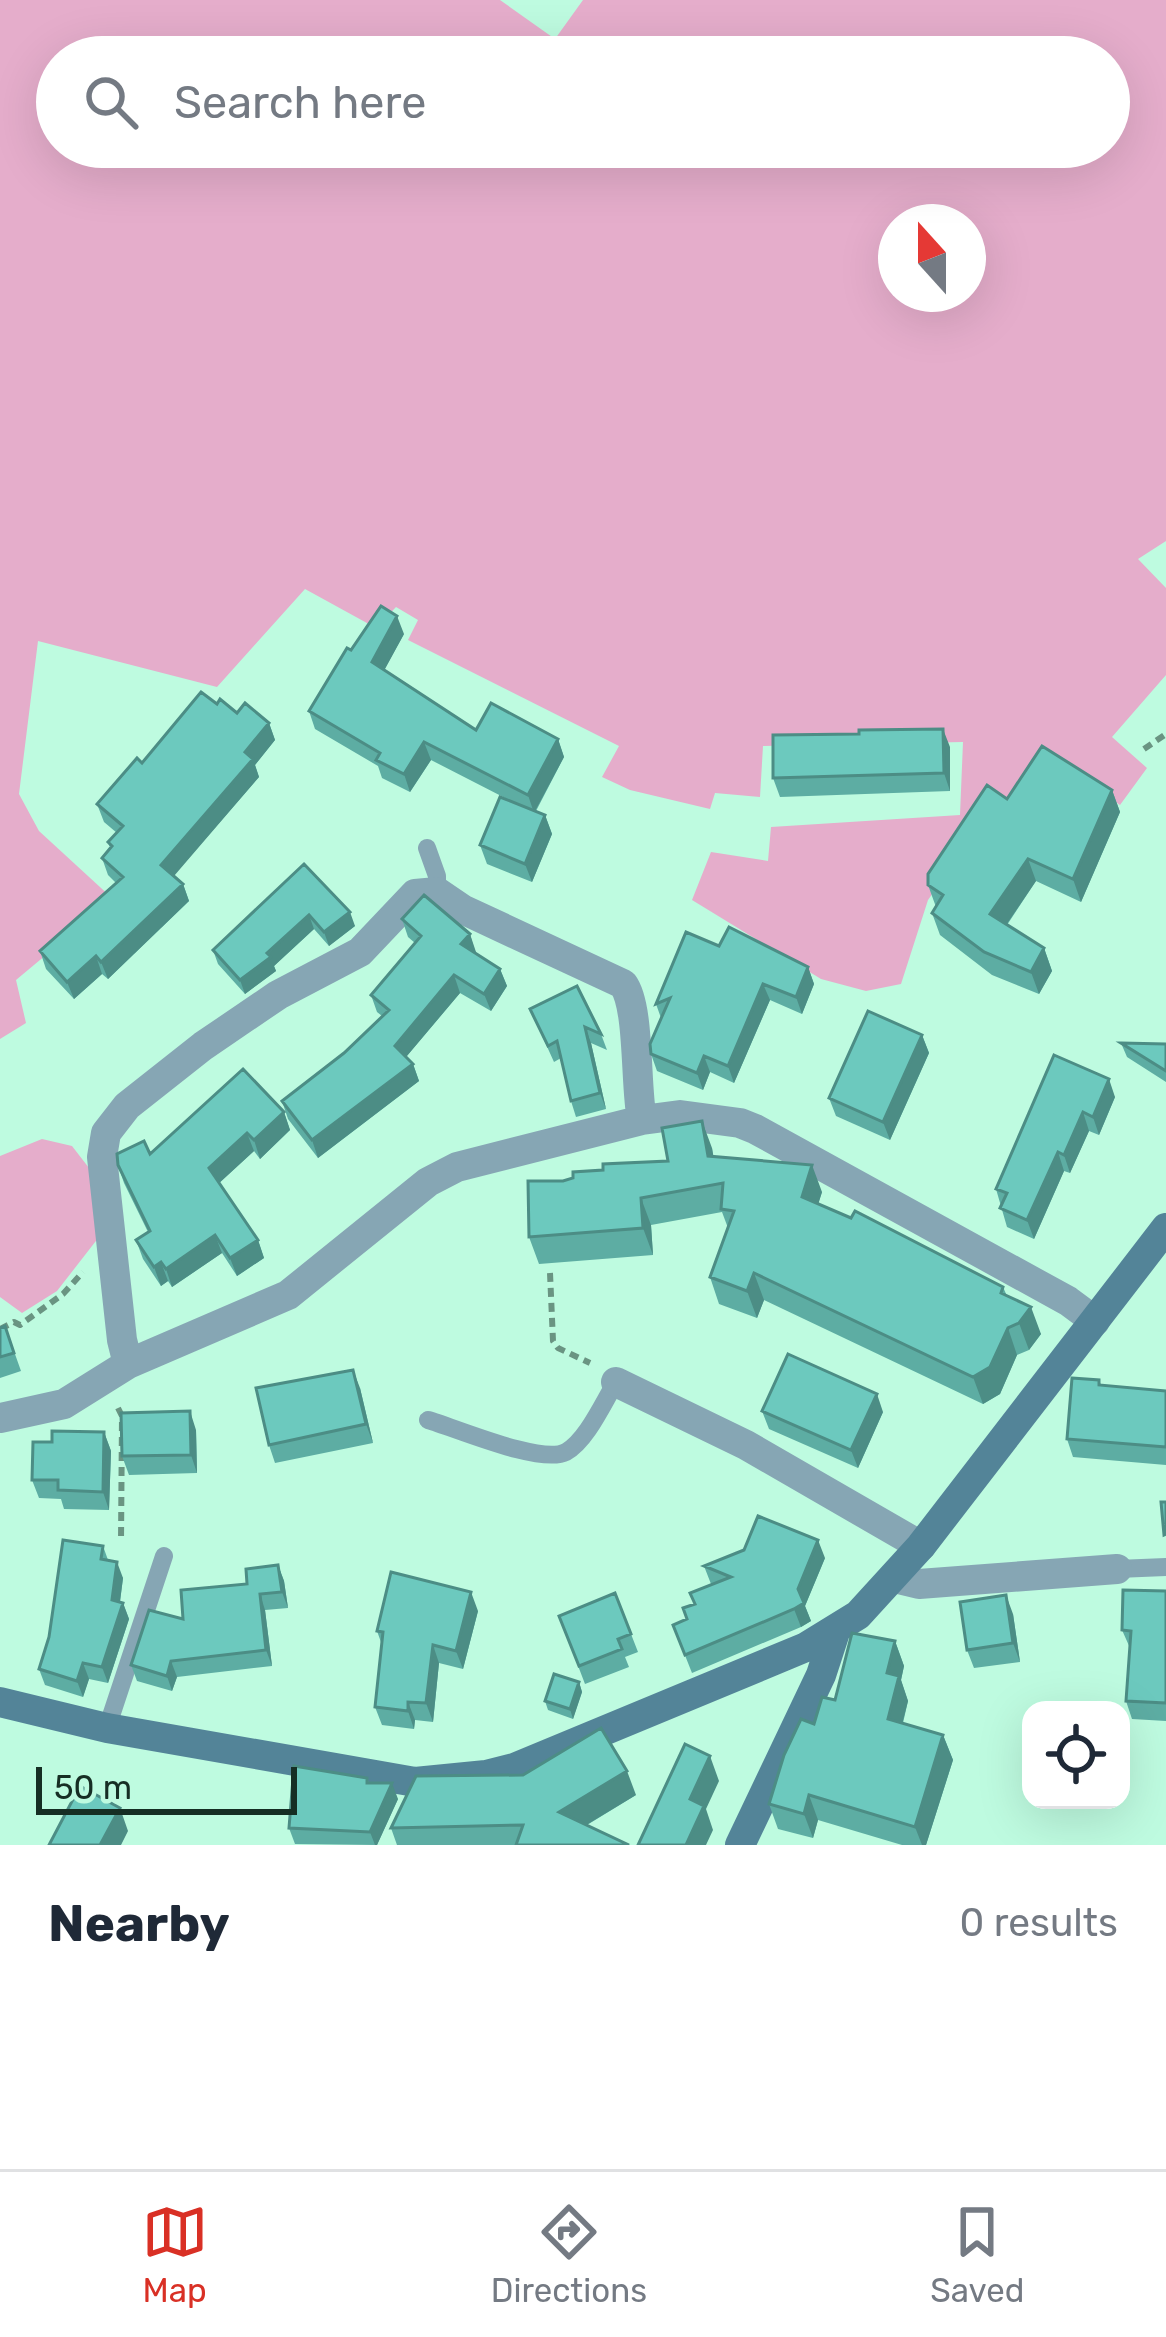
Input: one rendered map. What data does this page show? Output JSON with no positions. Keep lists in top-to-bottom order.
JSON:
{
  "scale_bar": "50 m",
  "north": "top",
  "page": {
    "search": "Search here",
    "scale": "50 m",
    "heading": ["Nearby", "0 results"],
    "nav": ["Map", "Directions", "Saved"]
  }
}
